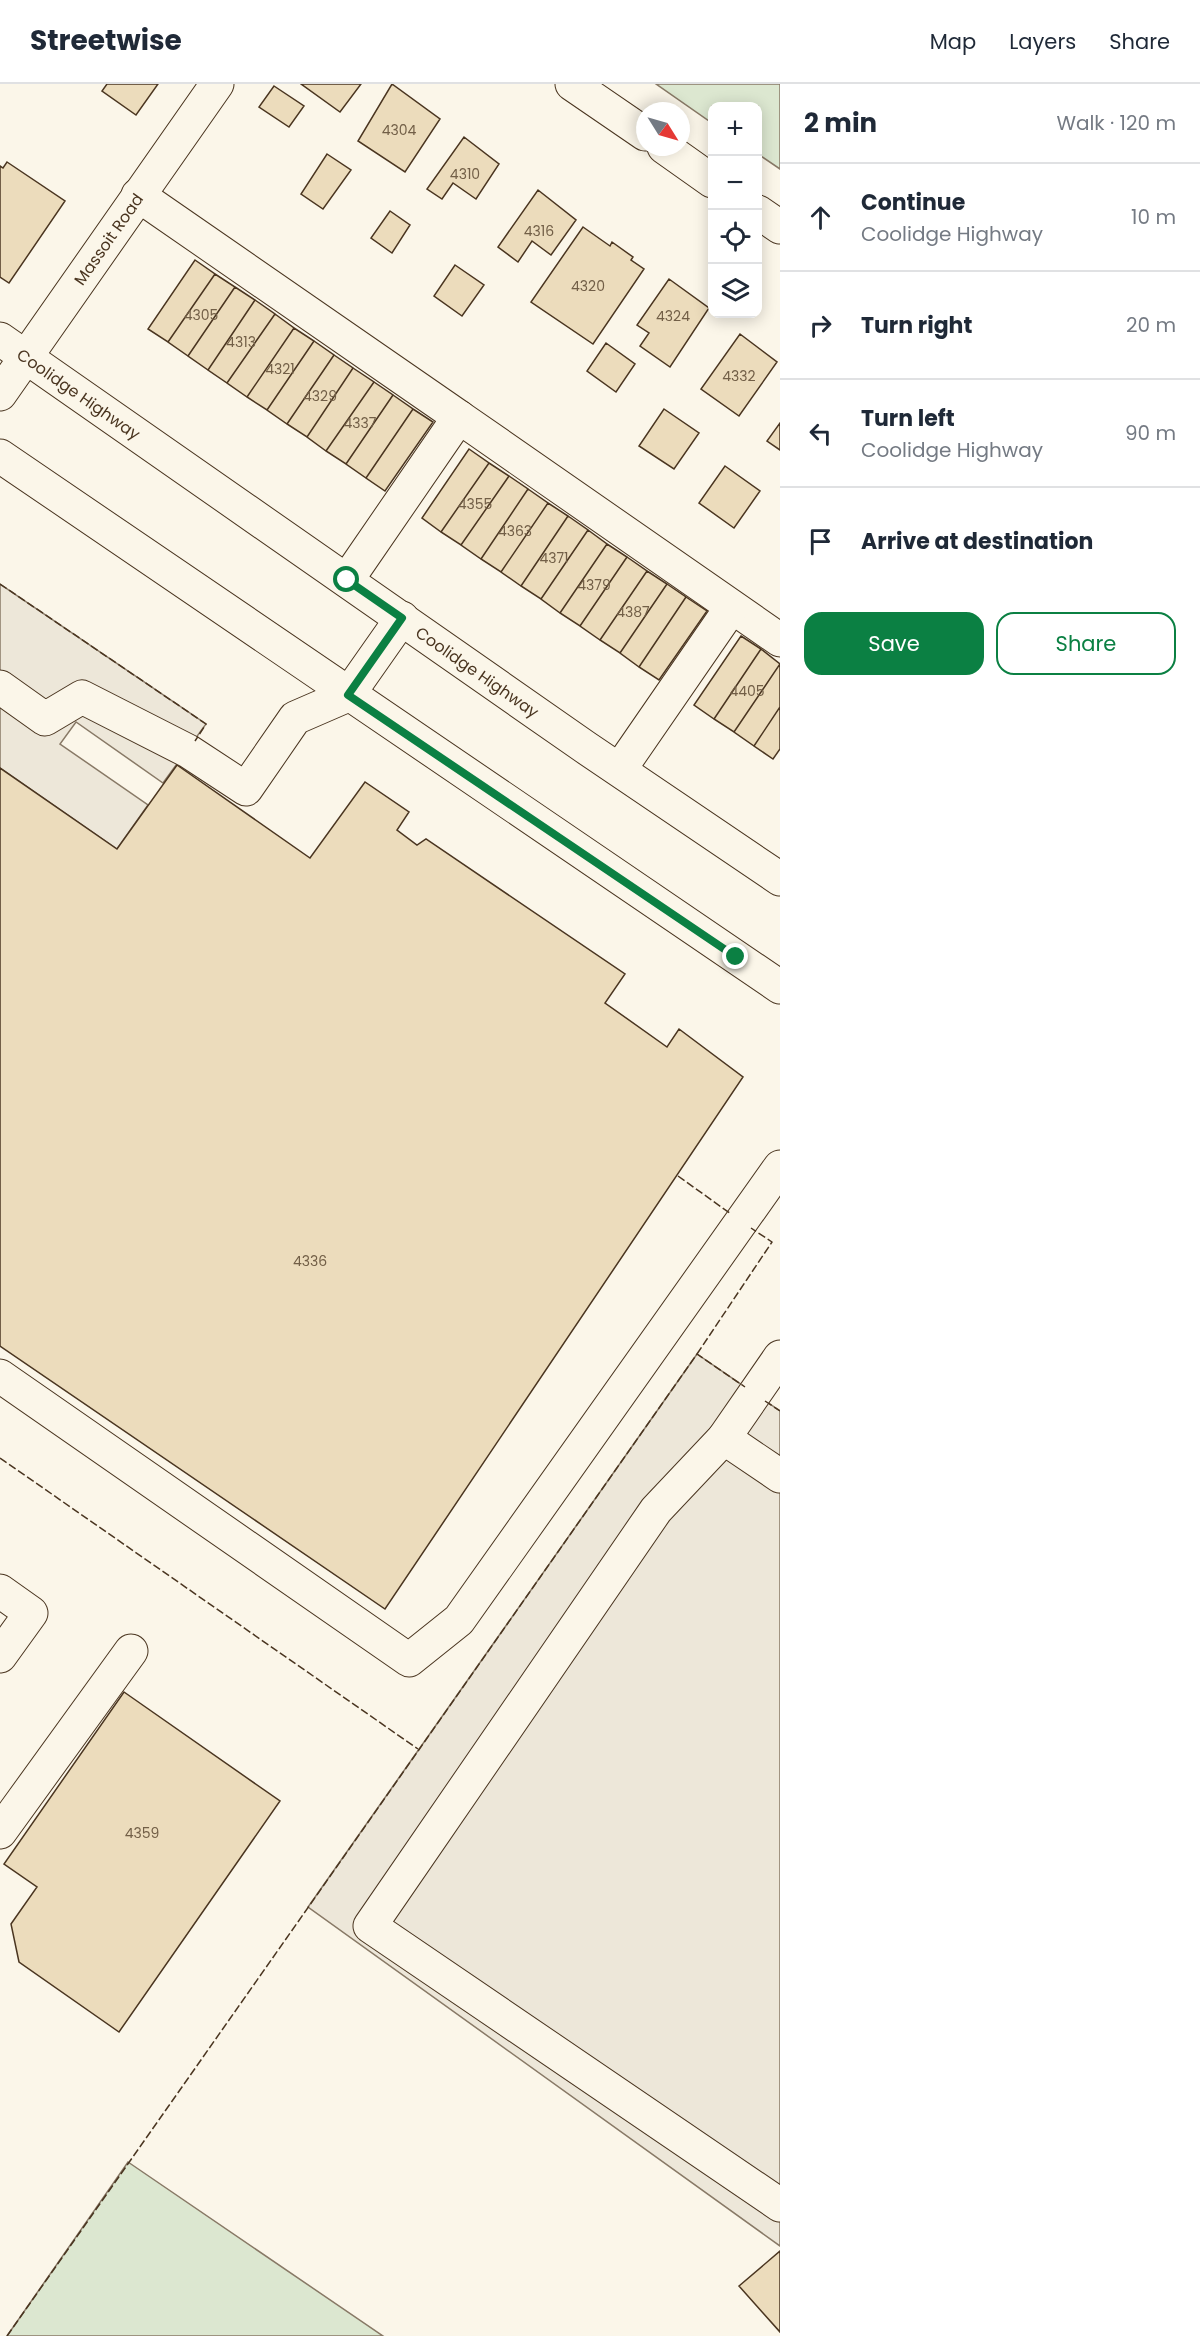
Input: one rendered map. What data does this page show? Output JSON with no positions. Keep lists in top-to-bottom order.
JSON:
{
  "streets": {
    "main road": ["Massoit Road", "Coolidge Highway"]
  },
  "crossings": [
    ["Massoit Road", "Coolidge Highway"]
  ],
  "house_numbers": [
    "4304",
    "4310",
    "4316",
    "4320",
    "4305",
    "4324",
    "4313",
    "4321",
    "4332",
    "4329",
    "4337",
    "4355",
    "4363",
    "4371",
    "4379",
    "4387",
    "4405",
    "4336",
    "4359"
  ],
  "north": "bottom right",
  "page": {
    "header": "Streetwise",
    "nav": ["Map", "Layers", "Share"],
    "heading": ["2 min", "Walk · 120 m"],
    "map_buttons": ["+", "−"],
    "list": [
      ["Continue", "Coolidge Highway", "10 m"],
      ["Turn right", "20 m"],
      ["Turn left", "Coolidge Highway", "90 m"],
      "Arrive at destination"
    ],
    "buttons": ["Save", "Share"]
  }
}
